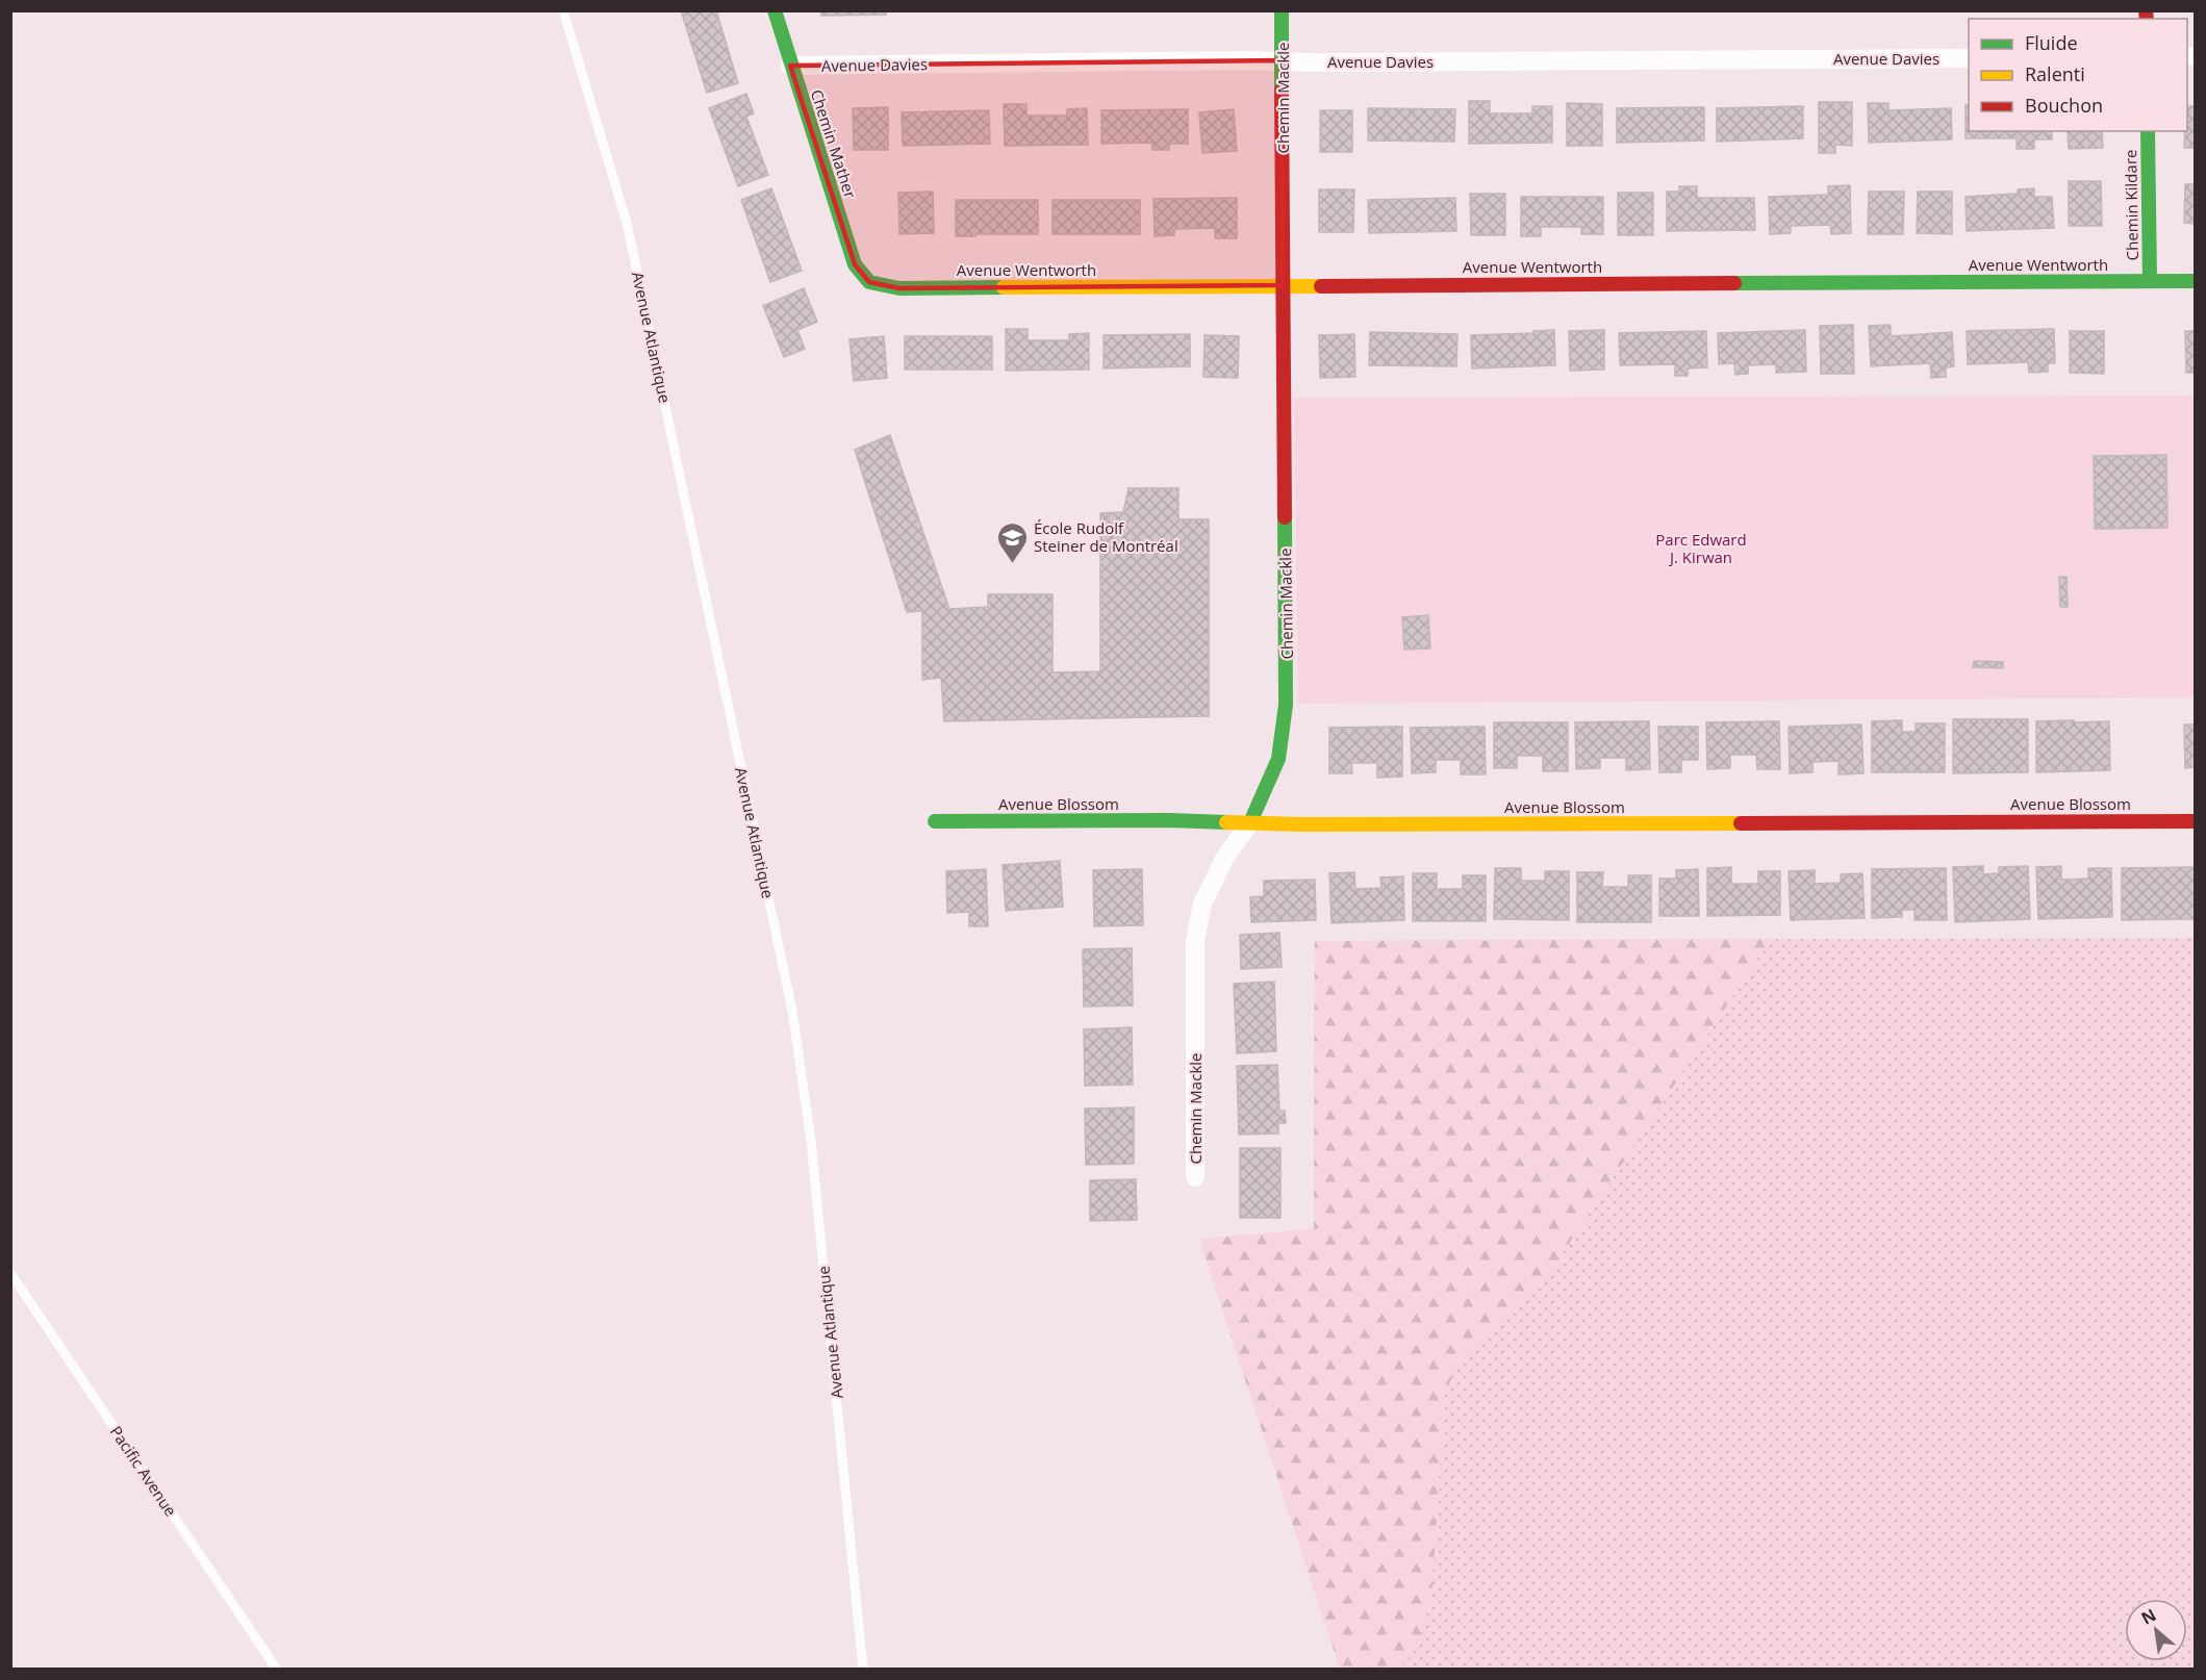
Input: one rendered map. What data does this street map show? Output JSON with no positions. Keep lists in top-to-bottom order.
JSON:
{
  "streets": {
    "street": [
      "Avenue Davies",
      "Chemin Mackle",
      "Chemin Mather",
      "Chemin Kildare",
      "Avenue Wentworth",
      "Avenue Blossom"
    ],
    "lane": ["Avenue Atlantique", "Pacific Avenue"]
  },
  "crossings": [
    ["Avenue Davies", "Chemin Mackle"],
    ["Avenue Davies", "Chemin Mather"],
    ["Chemin Mackle", "Avenue Wentworth"],
    ["Chemin Mackle", "Avenue Blossom"],
    ["Chemin Mather", "Avenue Wentworth"],
    ["Chemin Kildare", "Avenue Wentworth"]
  ],
  "parks": ["Parc Edward J. Kirwan"],
  "places": {
    "school or university": ["École Rudolf Steiner de Montréal"]
  },
  "legend": ["Fluide", "Ralenti", "Bouchon"],
  "north": "top left"
}
